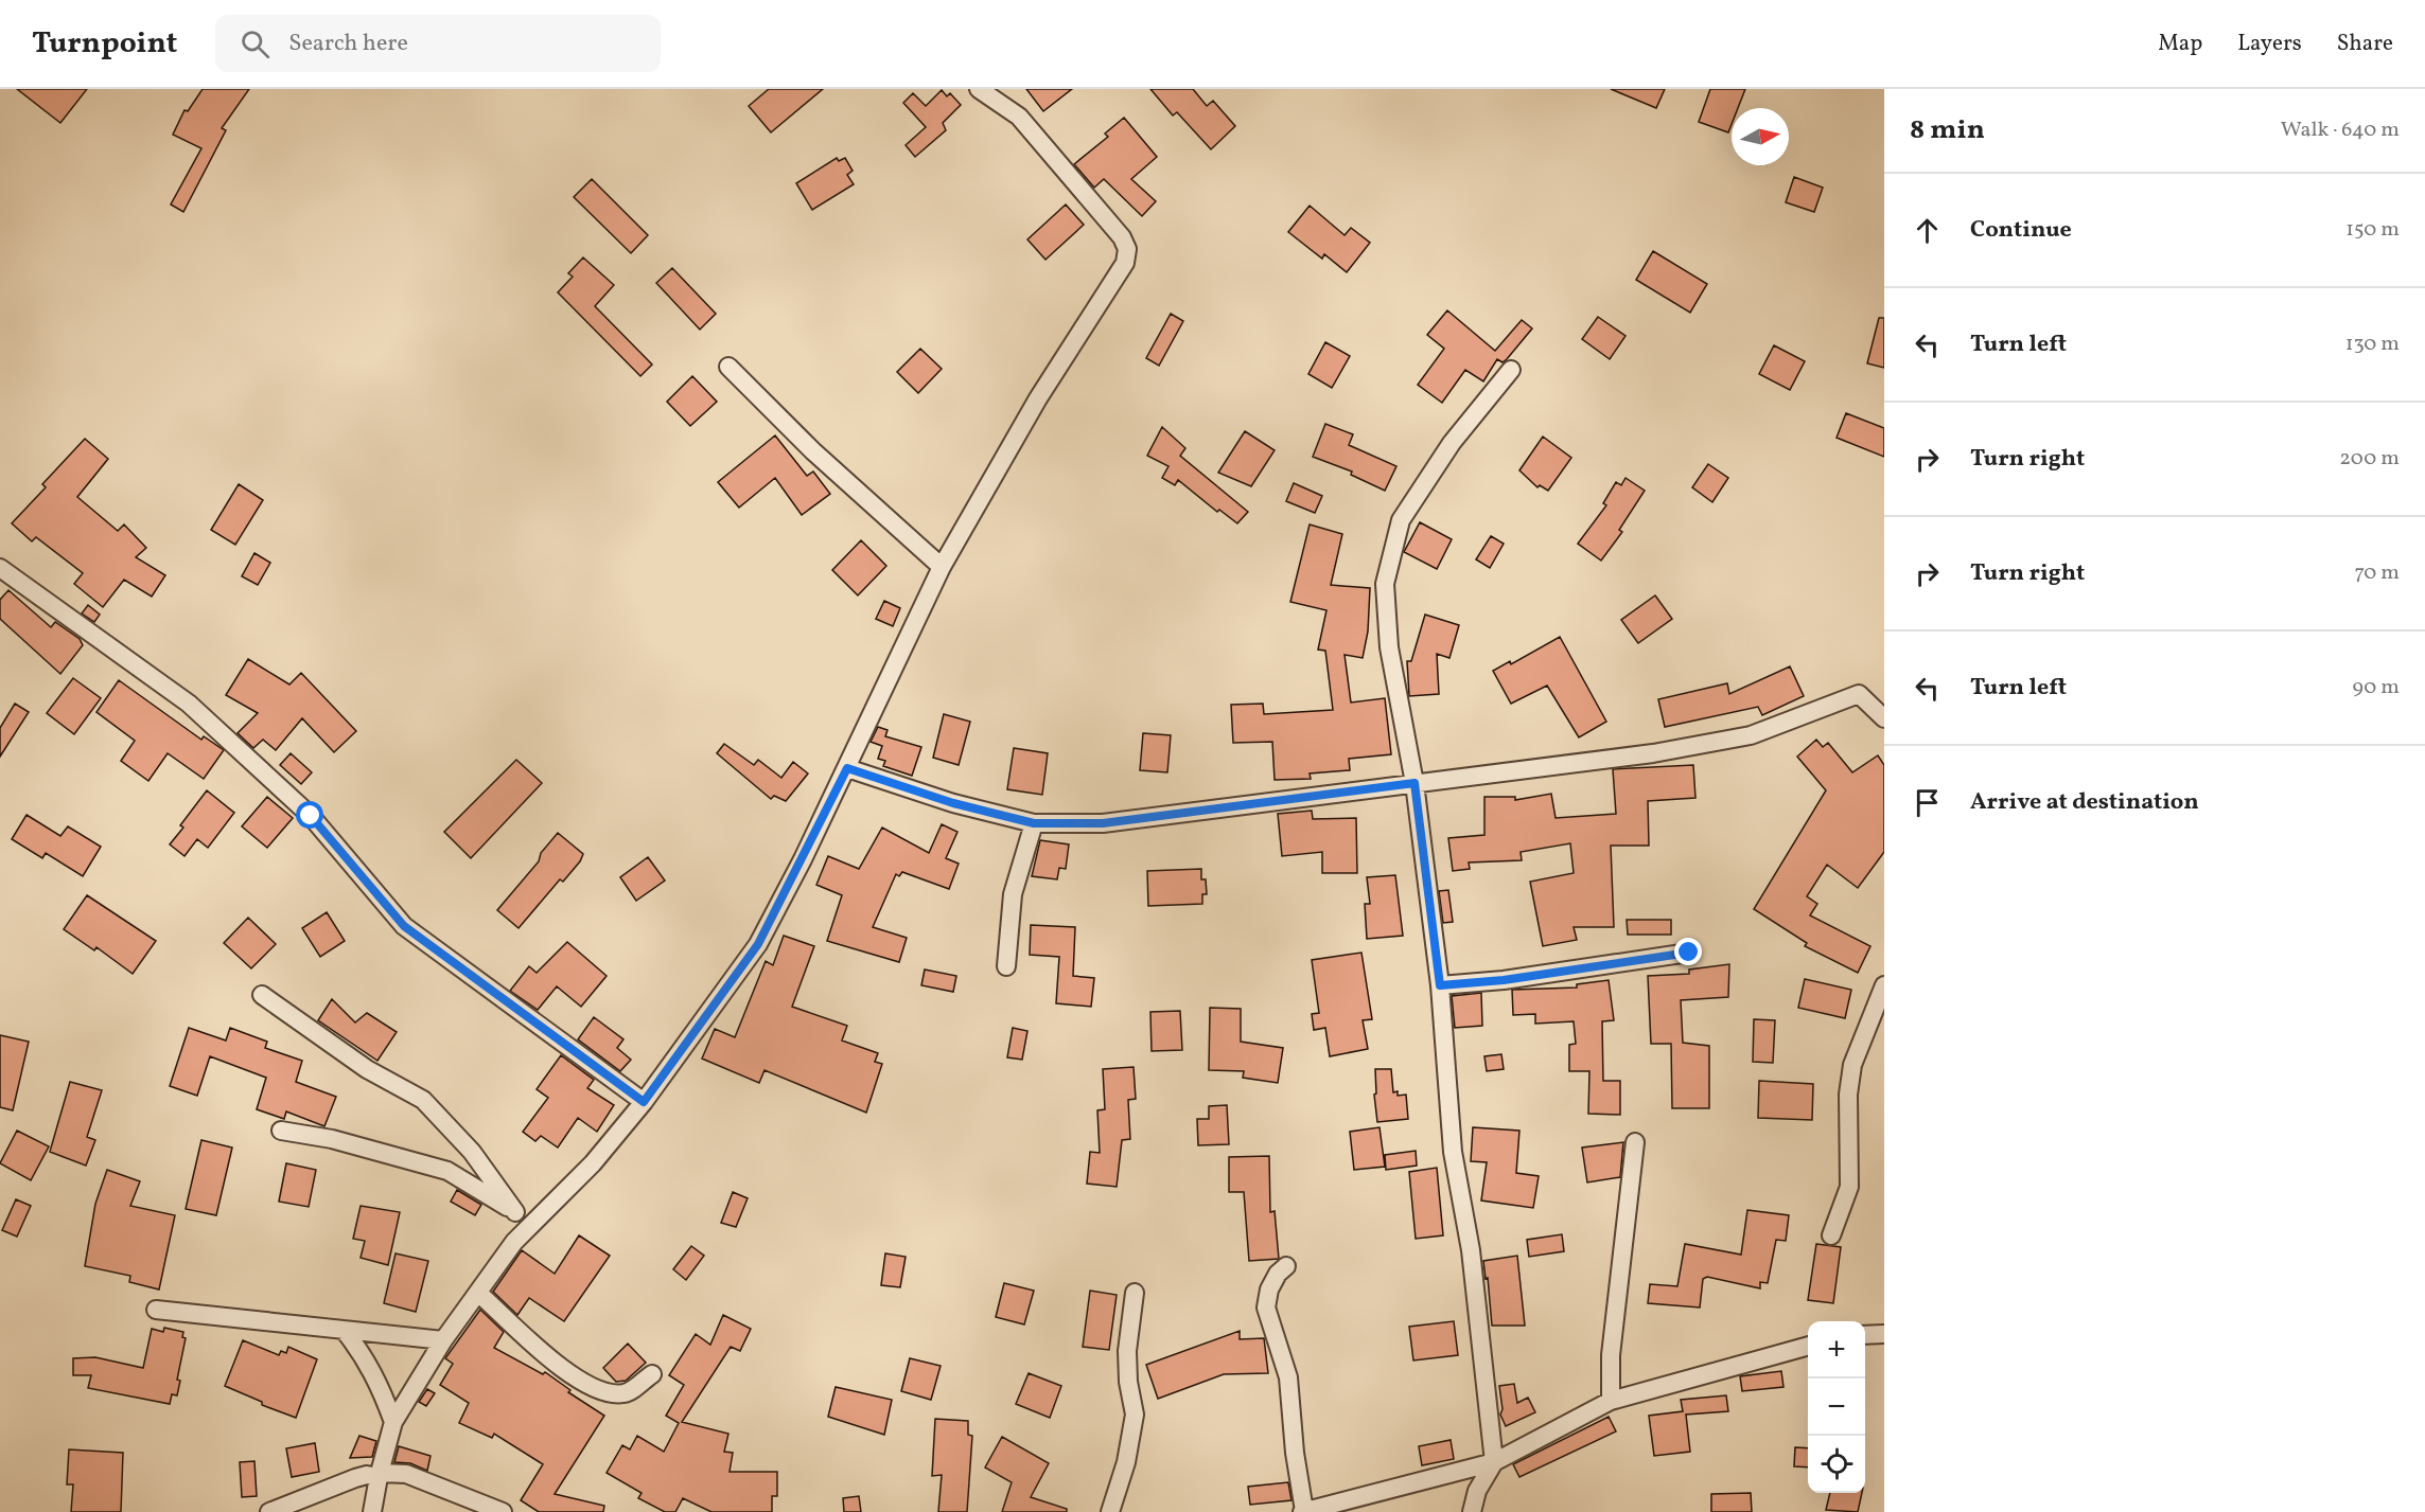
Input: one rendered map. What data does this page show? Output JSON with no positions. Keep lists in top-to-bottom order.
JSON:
{
  "north": "right",
  "page": {
    "header": "Turnpoint",
    "search": "Search here",
    "nav": ["Map", "Layers", "Share"],
    "heading": ["8 min", "Walk · 640 m"],
    "list": [
      ["Continue", "150 m"],
      ["Turn left", "130 m"],
      ["Turn right", "200 m"],
      ["Turn right", "70 m"],
      ["Turn left", "90 m"],
      "Arrive at destination"
    ],
    "map_buttons": ["+", "−"]
  }
}
